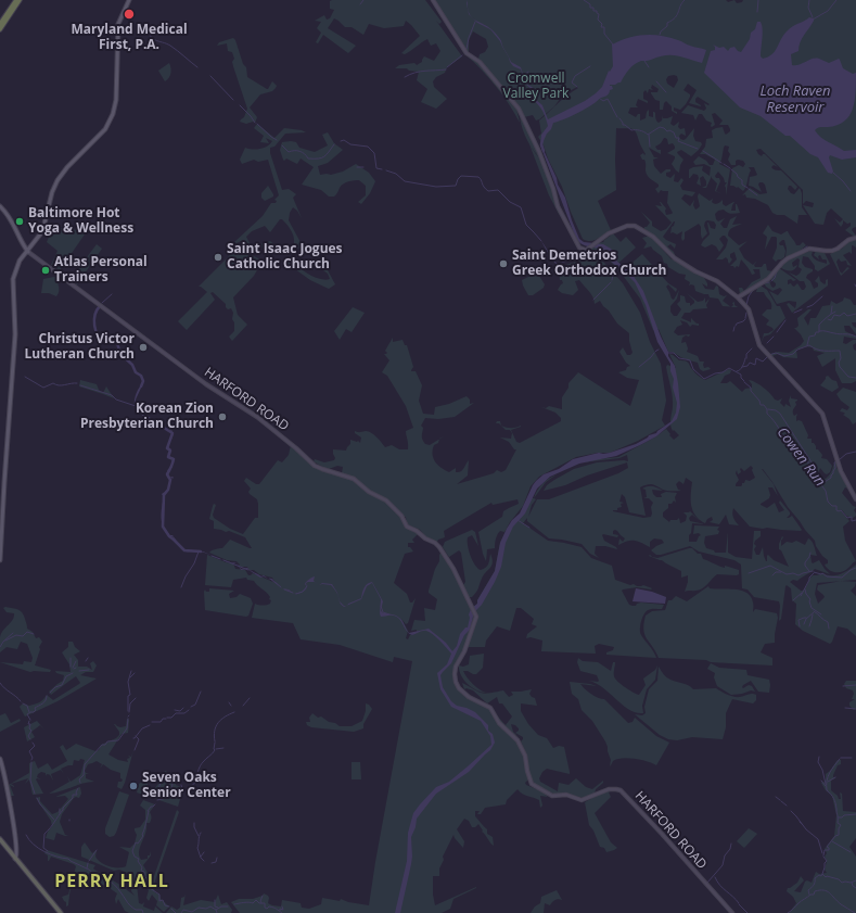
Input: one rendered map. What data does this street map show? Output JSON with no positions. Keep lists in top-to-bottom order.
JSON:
{
  "streets": {
    "main road": ["HARFORD ROAD"]
  },
  "districts": ["PERRY HALL"],
  "water": ["Loch Raven Reservoir", "Cowen Run"],
  "parks": ["Cromwell Valley Park"],
  "places": [
    "Maryland Medical First, P.A.",
    "Baltimore Hot Yoga & Wellness",
    "Saint Isaac Jogues Catholic Church",
    "Saint Demetrios Greek Orthodox Church",
    "Atlas Personal Trainers",
    "Christus Victor Lutheran Church",
    "Korean Zion Presbyterian Church",
    "Seven Oaks Senior Center"
  ]
}
